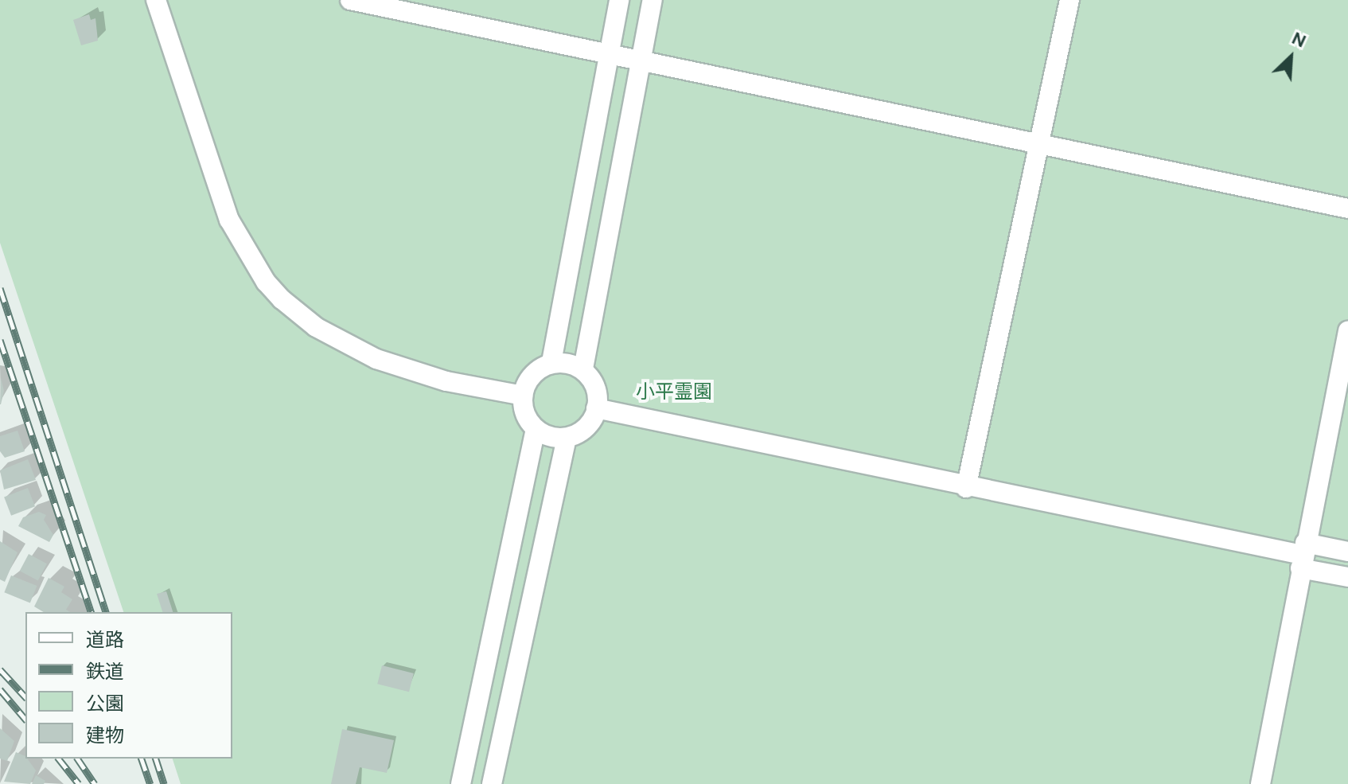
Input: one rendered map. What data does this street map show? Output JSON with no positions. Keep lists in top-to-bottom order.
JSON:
{
  "parks": ["小平霊園"],
  "legend": [
    "道路",
    "鉄道",
    "公園",
    "建物"
  ],
  "north": "top right"
}
